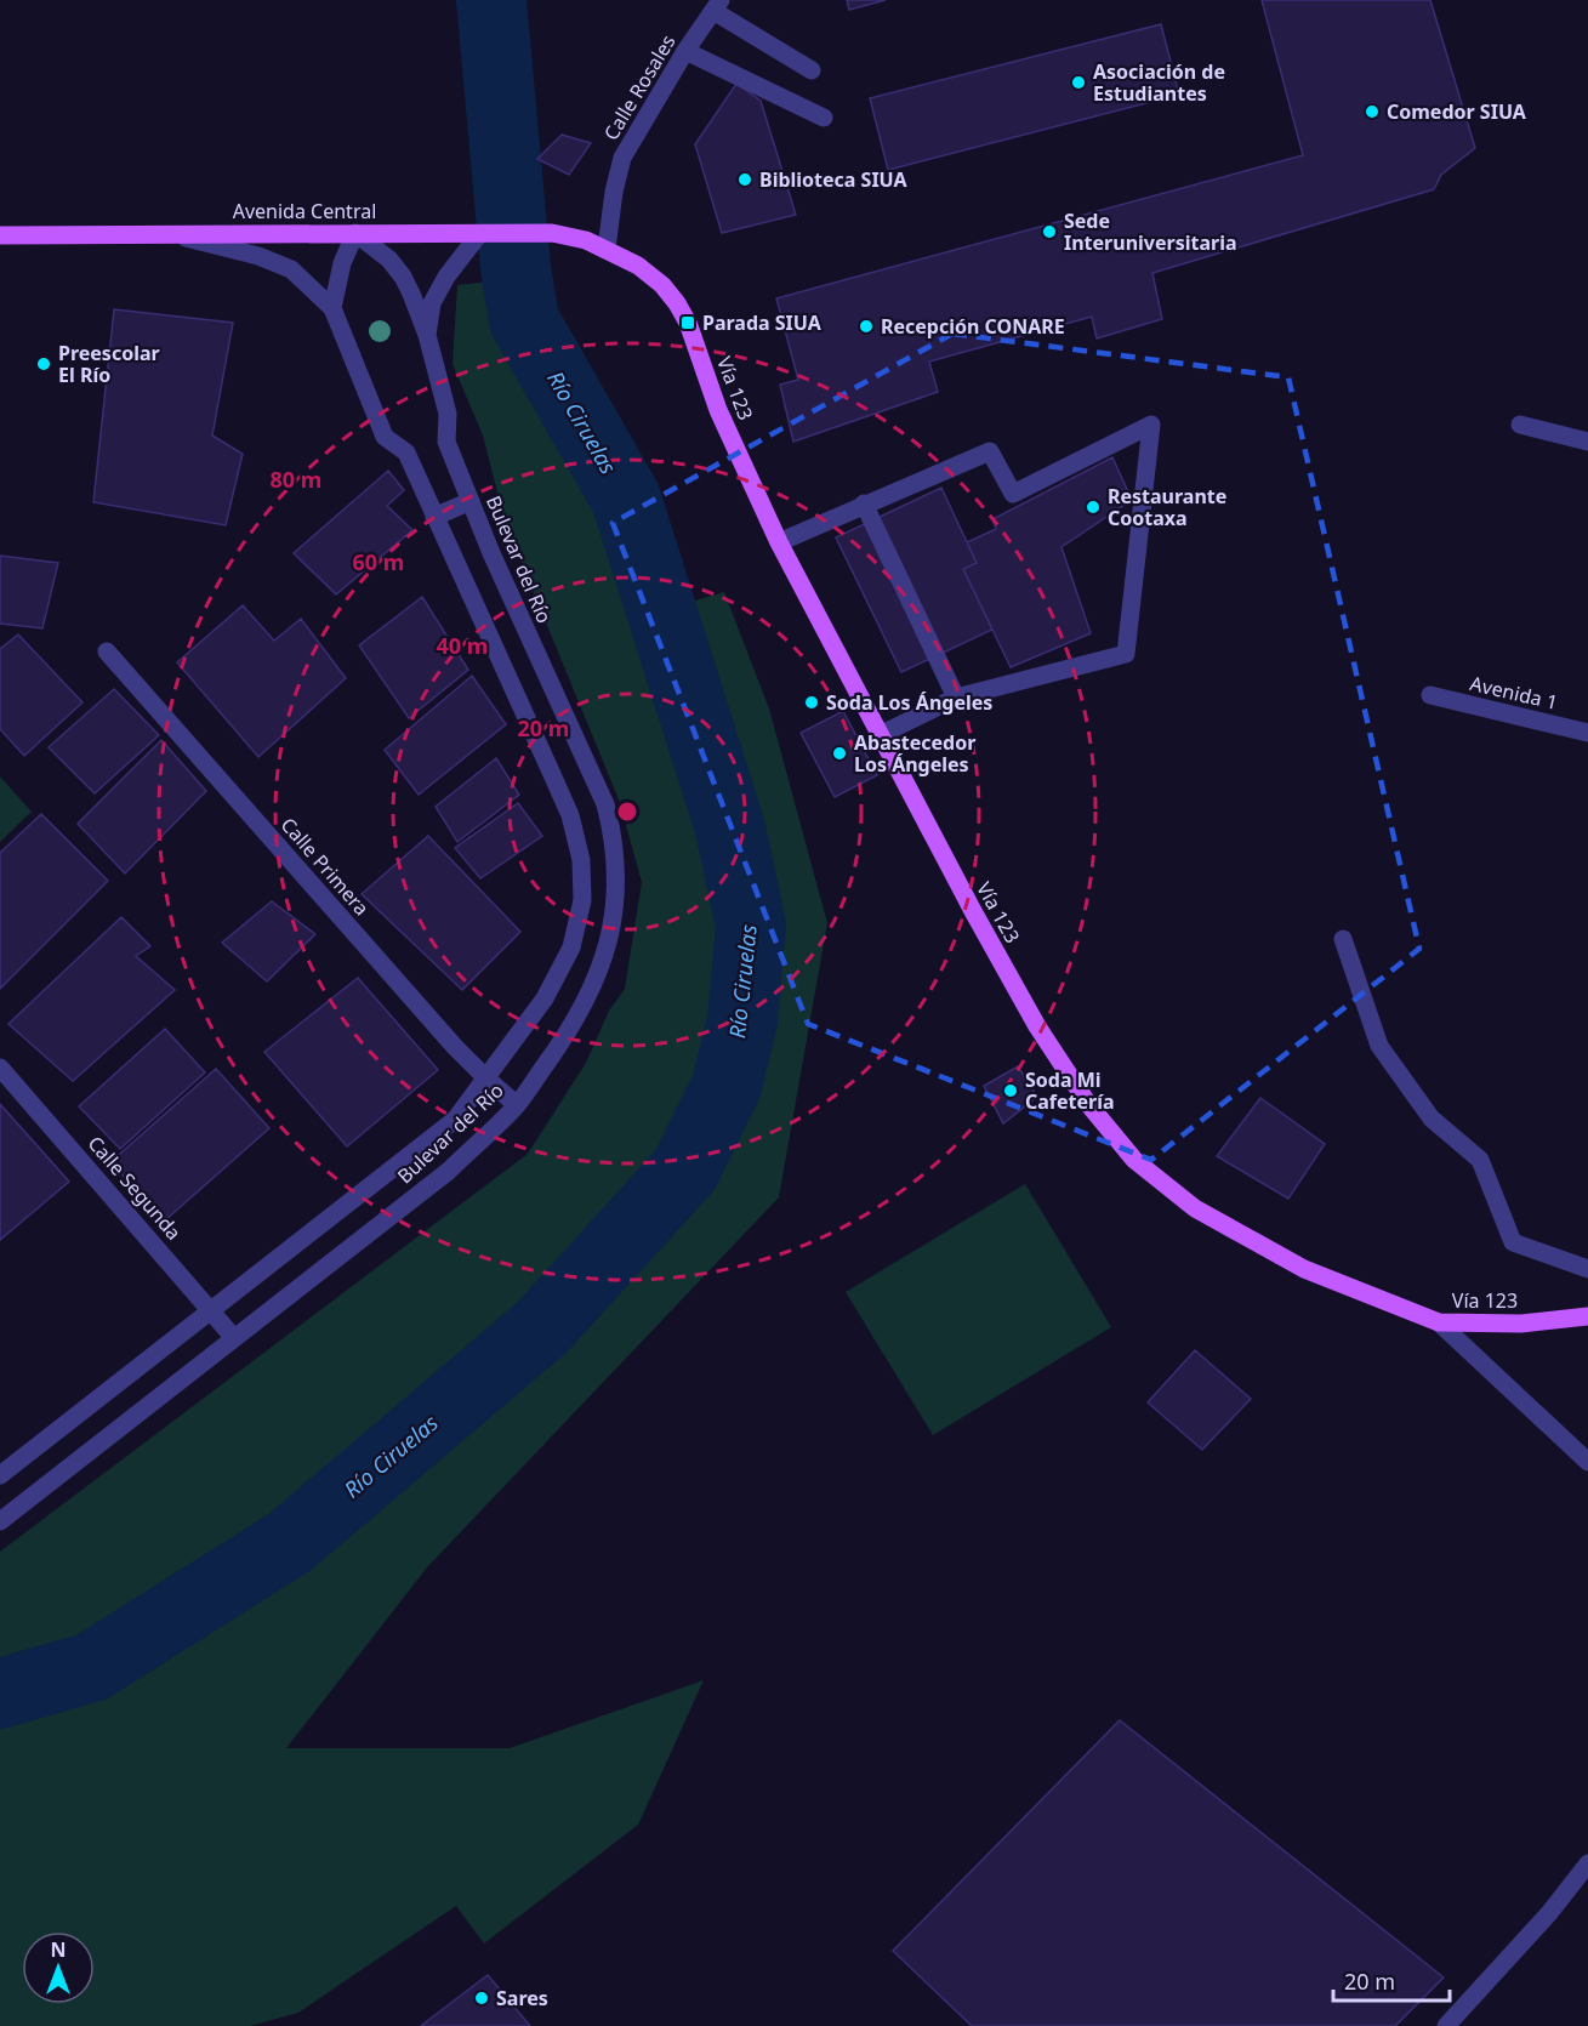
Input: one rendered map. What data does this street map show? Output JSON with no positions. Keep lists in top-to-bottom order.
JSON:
{
  "streets": {
    "main road": ["Avenida Central", "Vía 123"],
    "street": [
      "Calle Rosales",
      "Bulevar del Río",
      "Avenida 1",
      "Calle Primera",
      "Calle Segunda"
    ]
  },
  "crossings": [
    ["Calle Rosales", "Avenida Central"],
    ["Calle Rosales", "Vía 123"],
    ["Avenida Central", "Vía 123"],
    ["Avenida Central", "Bulevar del Río"],
    ["Bulevar del Río", "Calle Primera"],
    ["Bulevar del Río", "Calle Segunda"]
  ],
  "water": ["Río Ciruelas"],
  "places": {
    "other": [
      "Asociación de Estudiantes",
      "Comedor SIUA",
      "Biblioteca SIUA",
      "Sede Interuniversitaria",
      "Recepción CONARE",
      "Preescolar El Río",
      "Restaurante Cootaxa",
      "Soda Los Ángeles",
      "Abastecedor Los Ángeles",
      "Soda Mi Cafetería",
      "Sares"
    ],
    "transit": ["Parada SIUA"]
  },
  "scale_bar": "20 m",
  "north": "top",
  "rings": [
    "80 m",
    "60 m",
    "40 m",
    "20 m"
  ]
}
